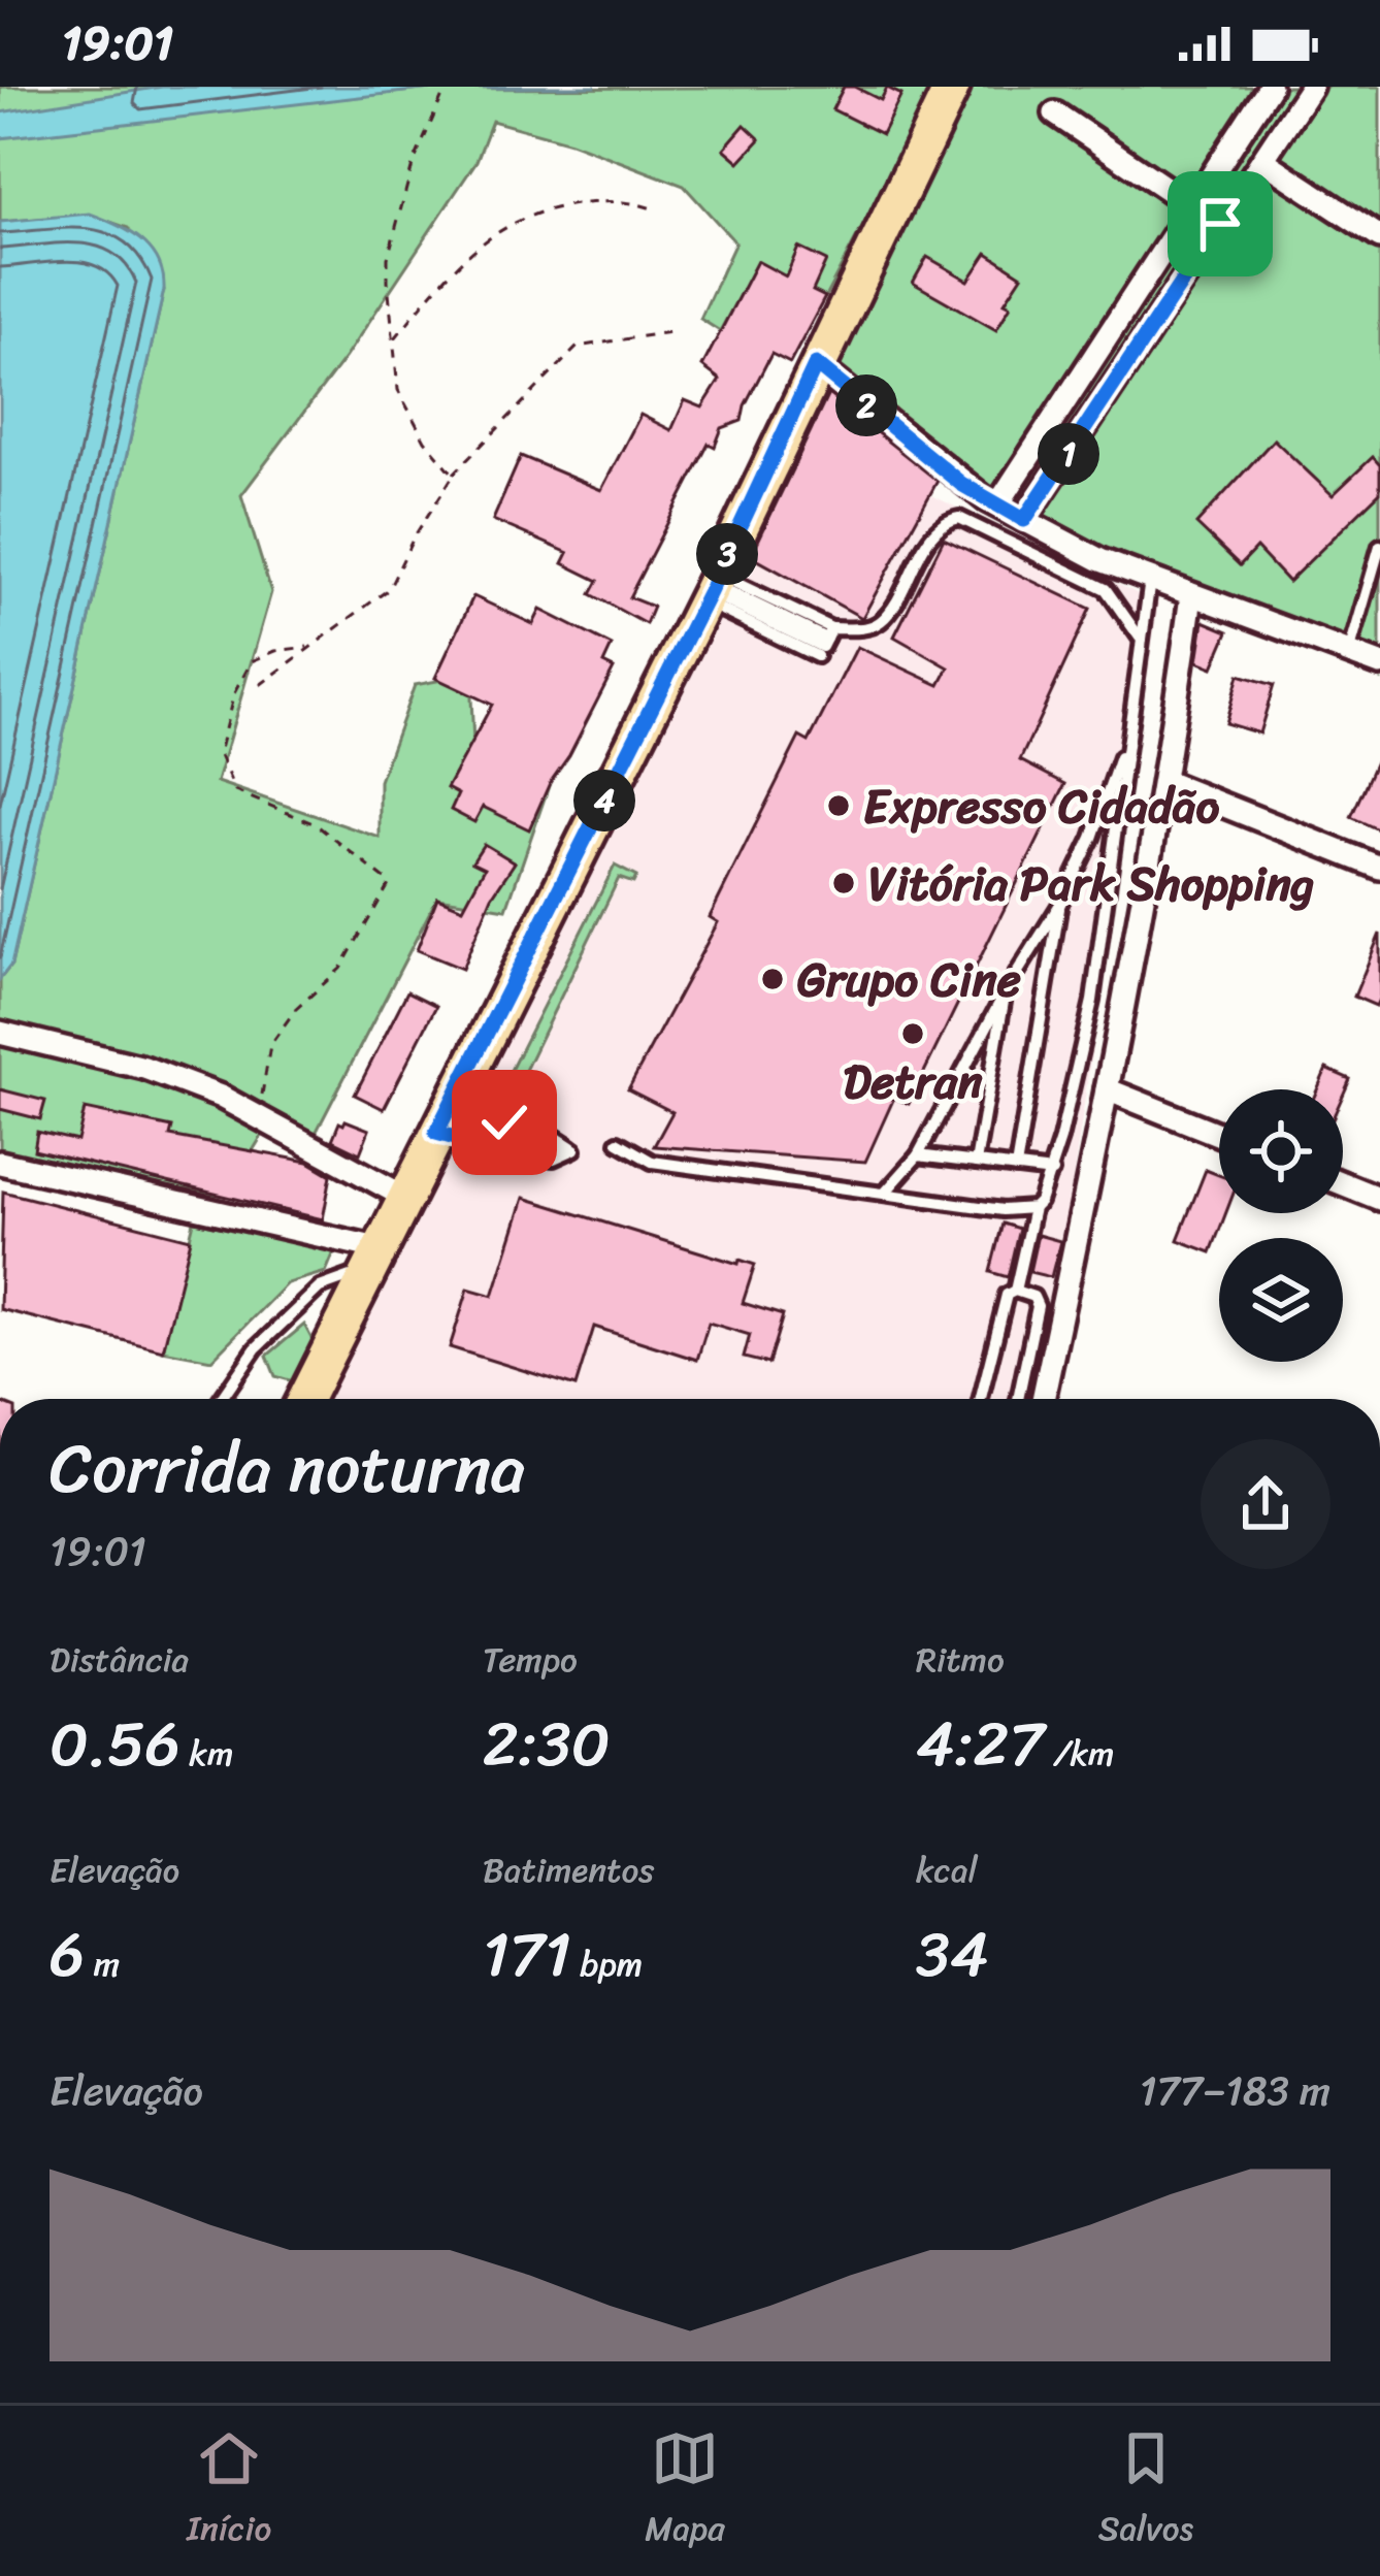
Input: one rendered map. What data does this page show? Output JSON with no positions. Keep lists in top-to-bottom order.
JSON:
{
  "places": [
    "Expresso Cidadão",
    "Vitória Park Shopping",
    "Grupo Cine",
    "Detran"
  ],
  "page": {
    "status": "19:01",
    "pins": [
      "2",
      "1",
      "3",
      "4"
    ],
    "heading": ["Corrida noturna", "19:01"],
    "stats": [
      ["Distância", "0.56 km"],
      ["Tempo", "2:30"],
      ["Ritmo", "4:27 /km"],
      ["Elevação", "6 m"],
      ["Batimentos", "171 bpm"],
      ["kcal", "34"]
    ],
    "chart": ["Elevação", "177–183 m"],
    "tabs": ["Início", "Mapa", "Salvos"]
  }
}
